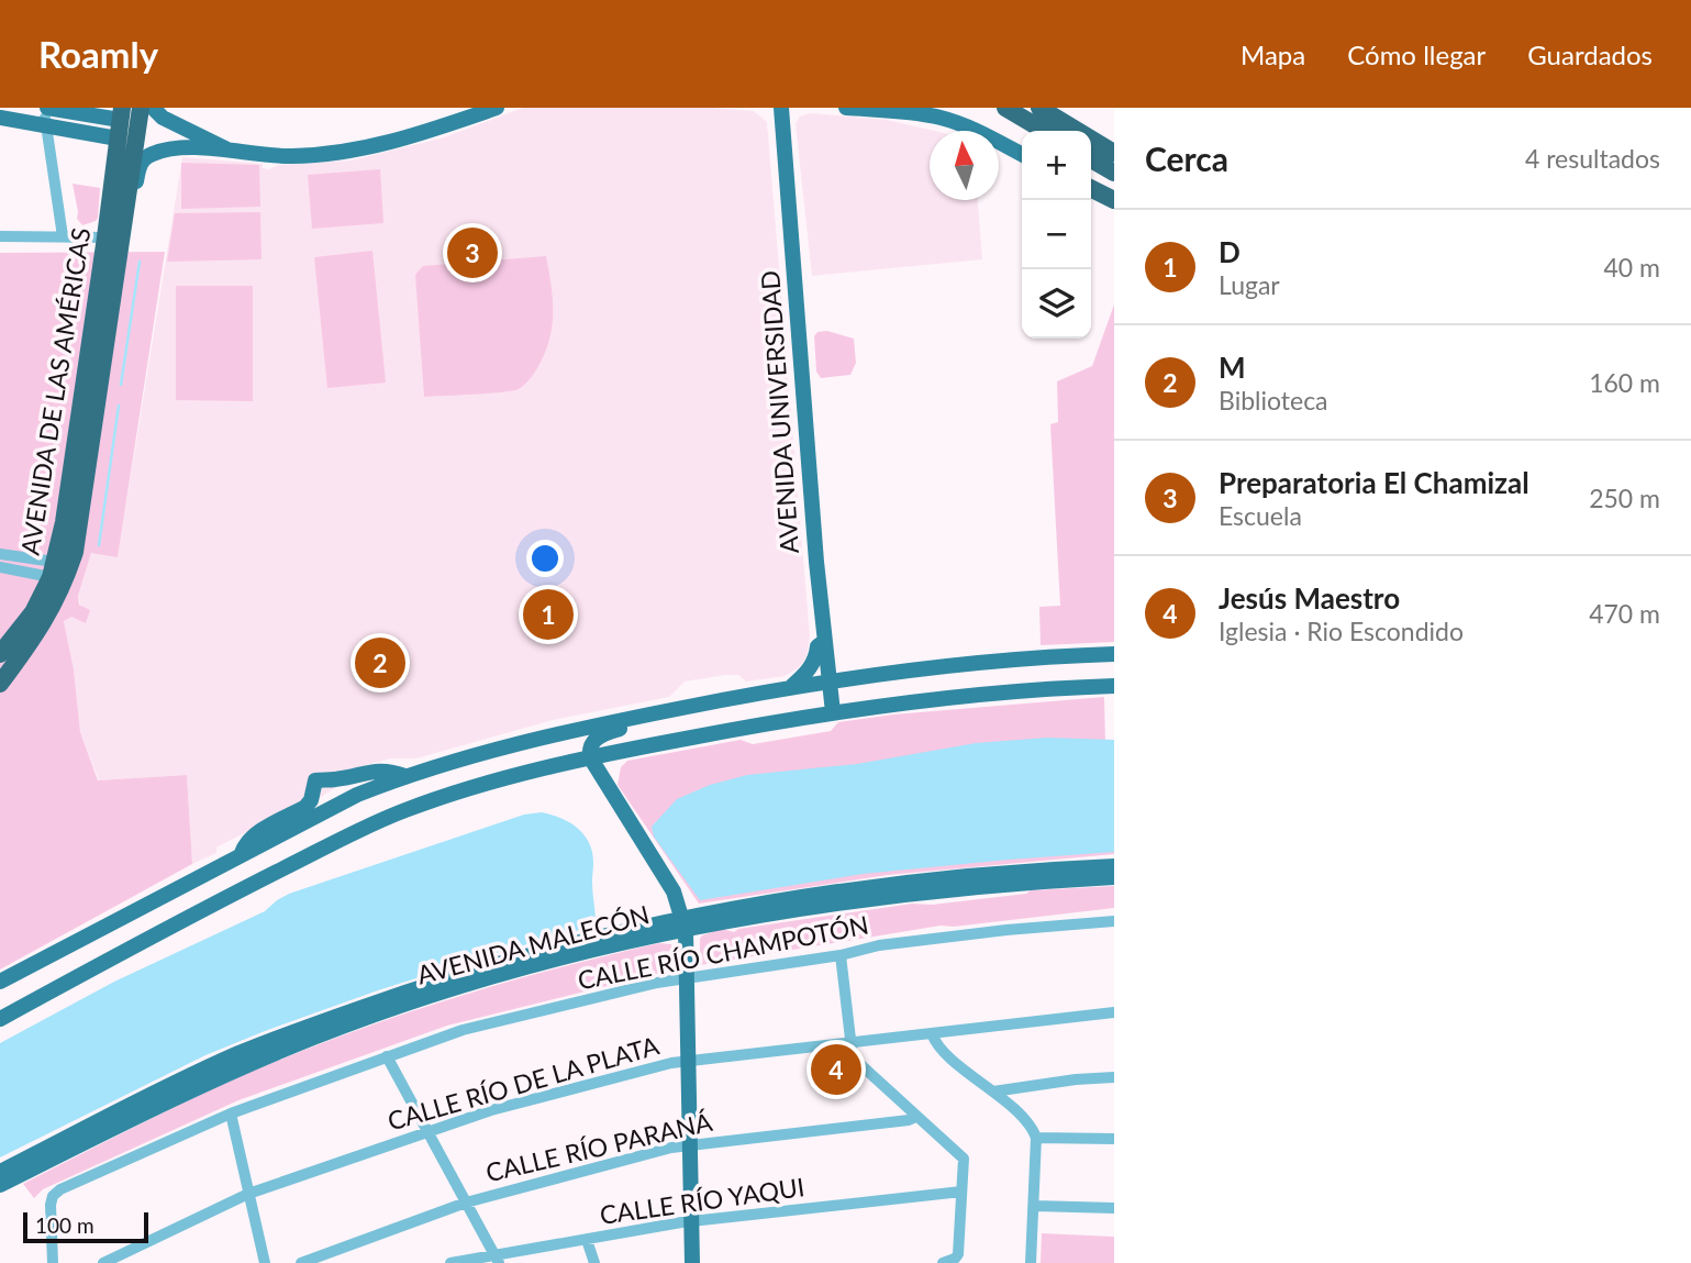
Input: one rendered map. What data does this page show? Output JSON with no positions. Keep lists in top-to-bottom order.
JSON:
{
  "streets": {
    "highway": ["AVENIDA DE LAS AMÉRICAS"],
    "main road": ["AVENIDA UNIVERSIDAD", "AVENIDA MALECÓN"],
    "street": [
      "CALLE RÍO CHAMPOTÓN",
      "CALLE RÍO DE LA PLATA",
      "CALLE RÍO PARANÁ",
      "CALLE RÍO YAQUI"
    ]
  },
  "scale_bar": "100 m",
  "north": "top",
  "page": {
    "header": "Roamly",
    "nav": ["Mapa", "Cómo llegar", "Guardados"],
    "heading": ["Cerca", "4 resultados"],
    "map_buttons": ["+", "−"],
    "list": [
      {
        "mark": "1",
        "name": "D",
        "note": "Lugar",
        "value": "40 m"
      },
      {
        "mark": "2",
        "name": "M",
        "note": "Biblioteca",
        "value": "160 m"
      },
      {
        "mark": "3",
        "name": "Preparatoria El Chamizal",
        "note": "Escuela",
        "value": "250 m"
      },
      {
        "mark": "4",
        "name": "Jesús Maestro",
        "note": "Iglesia · Rio Escondido",
        "value": "470 m"
      }
    ],
    "pins": [
      "3",
      "1",
      "2",
      "4"
    ],
    "scale": "100 m"
  }
}
